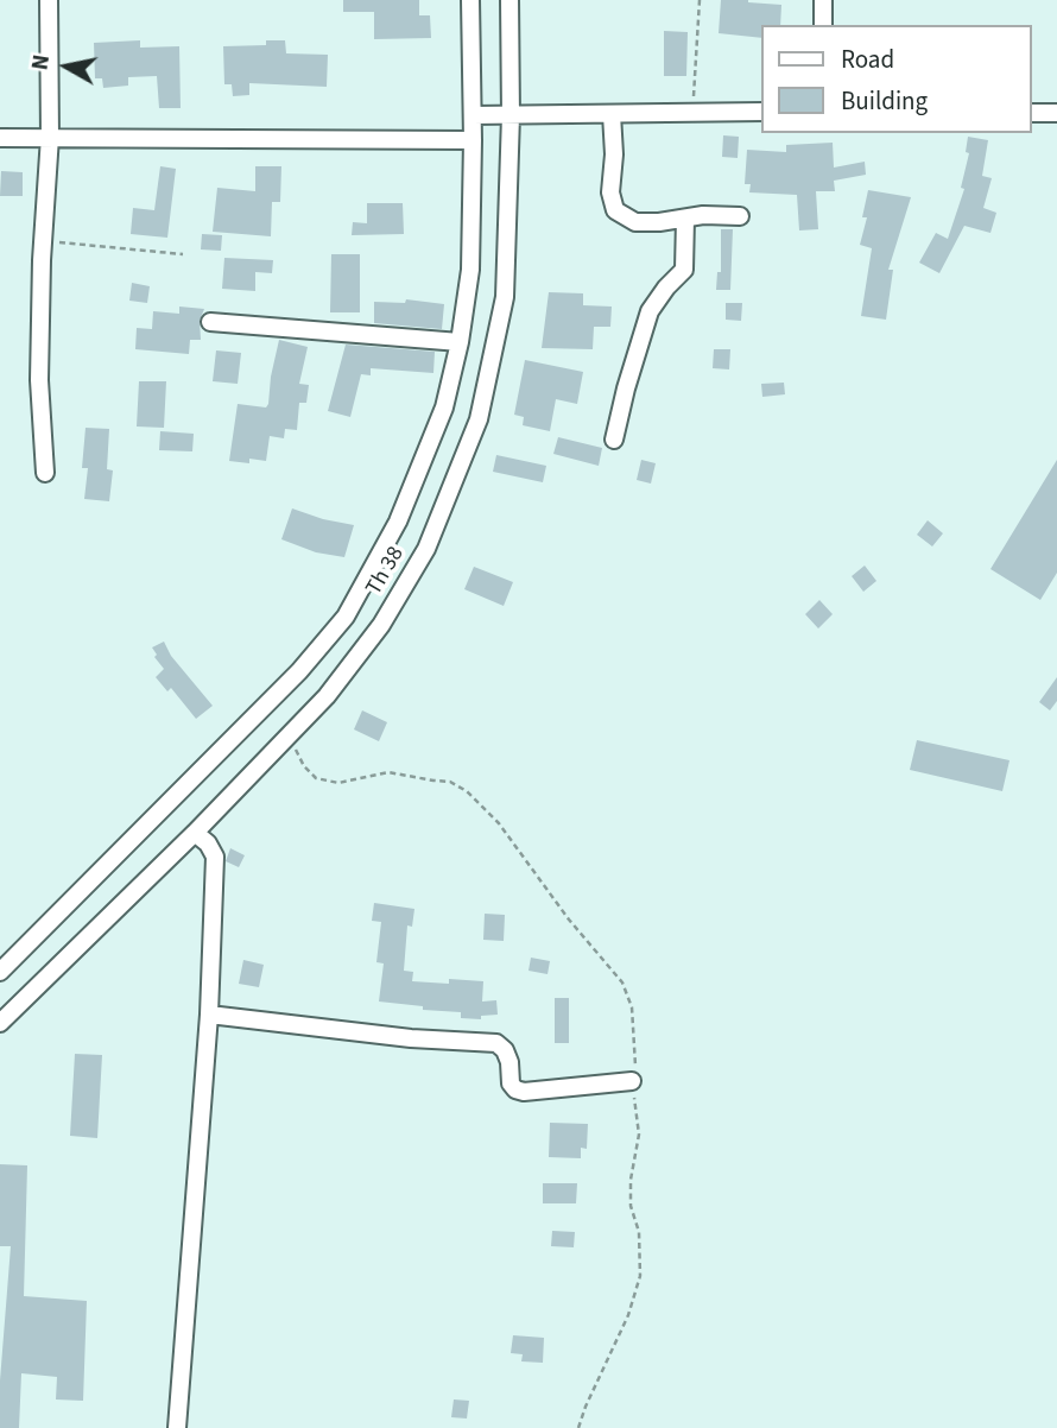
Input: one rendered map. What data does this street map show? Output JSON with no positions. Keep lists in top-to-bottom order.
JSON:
{
  "streets": {
    "street": ["Th 38"]
  },
  "legend": ["Road", "Building"],
  "north": "left"
}
